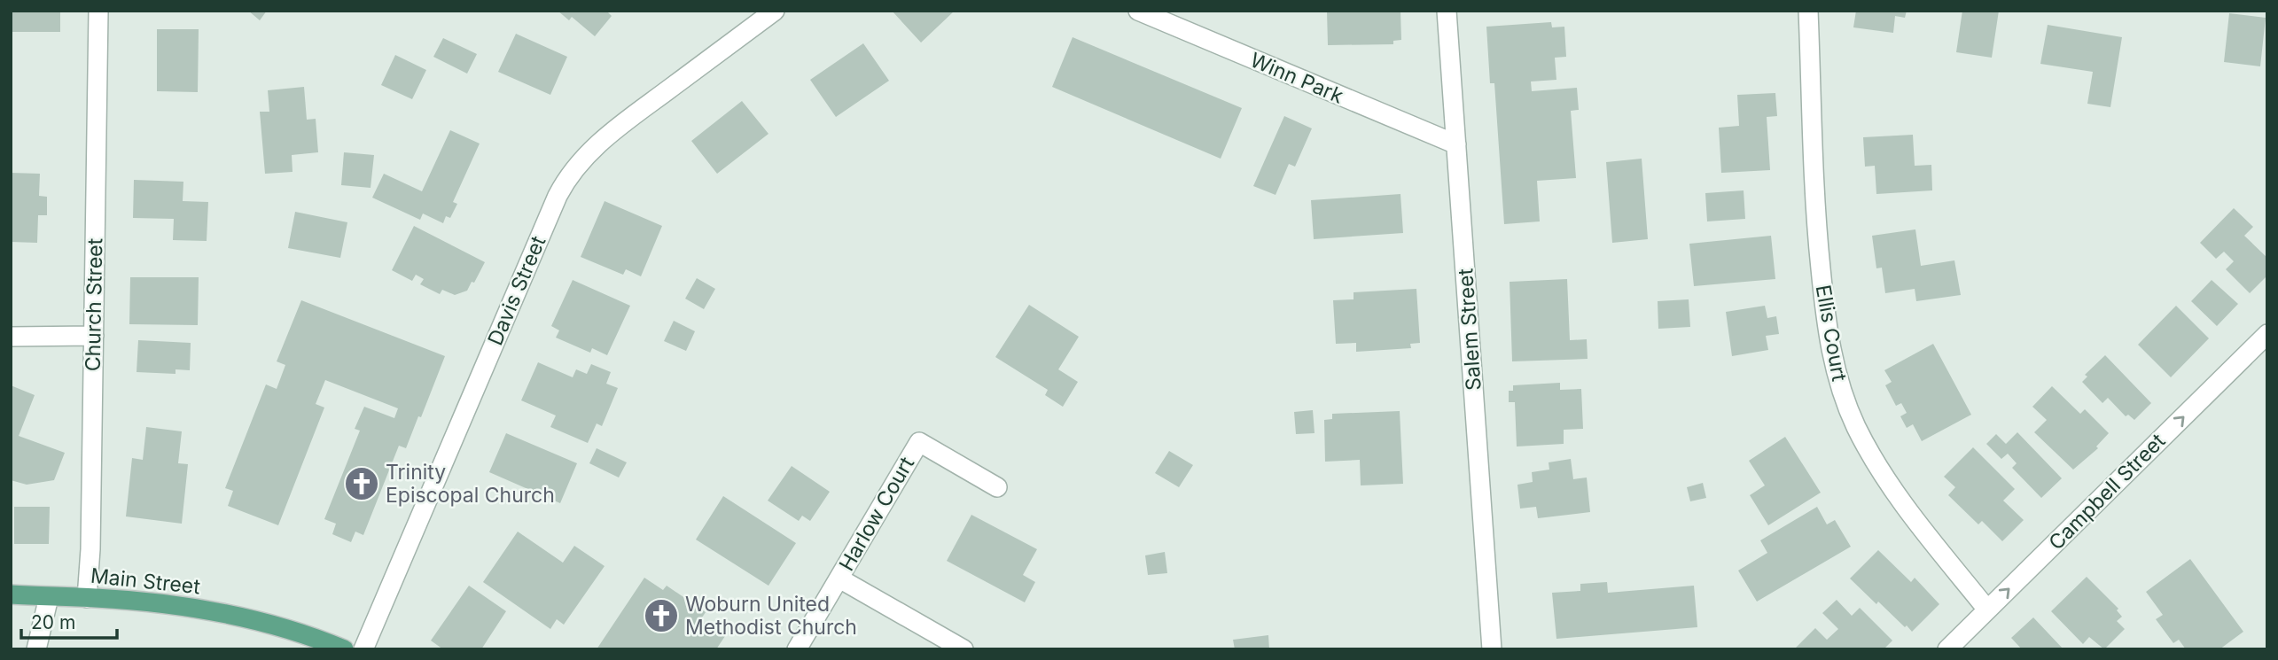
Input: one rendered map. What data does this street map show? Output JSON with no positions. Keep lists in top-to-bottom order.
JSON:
{
  "streets": {
    "main road": ["Main Street"],
    "street": [
      "Winn Park",
      "Davis Street",
      "Church Street",
      "Salem Street",
      "Ellis Court",
      "Campbell Street",
      "Harlow Court"
    ]
  },
  "crossings": [
    ["Winn Park", "Salem Street"],
    ["Church Street", "Main Street"],
    ["Ellis Court", "Campbell Street"]
  ],
  "one_way": ["Campbell Street"],
  "places": {
    "church": ["Trinity Episcopal Church", "Woburn United Methodist Church"]
  },
  "scale_bar": "20 m"
}
